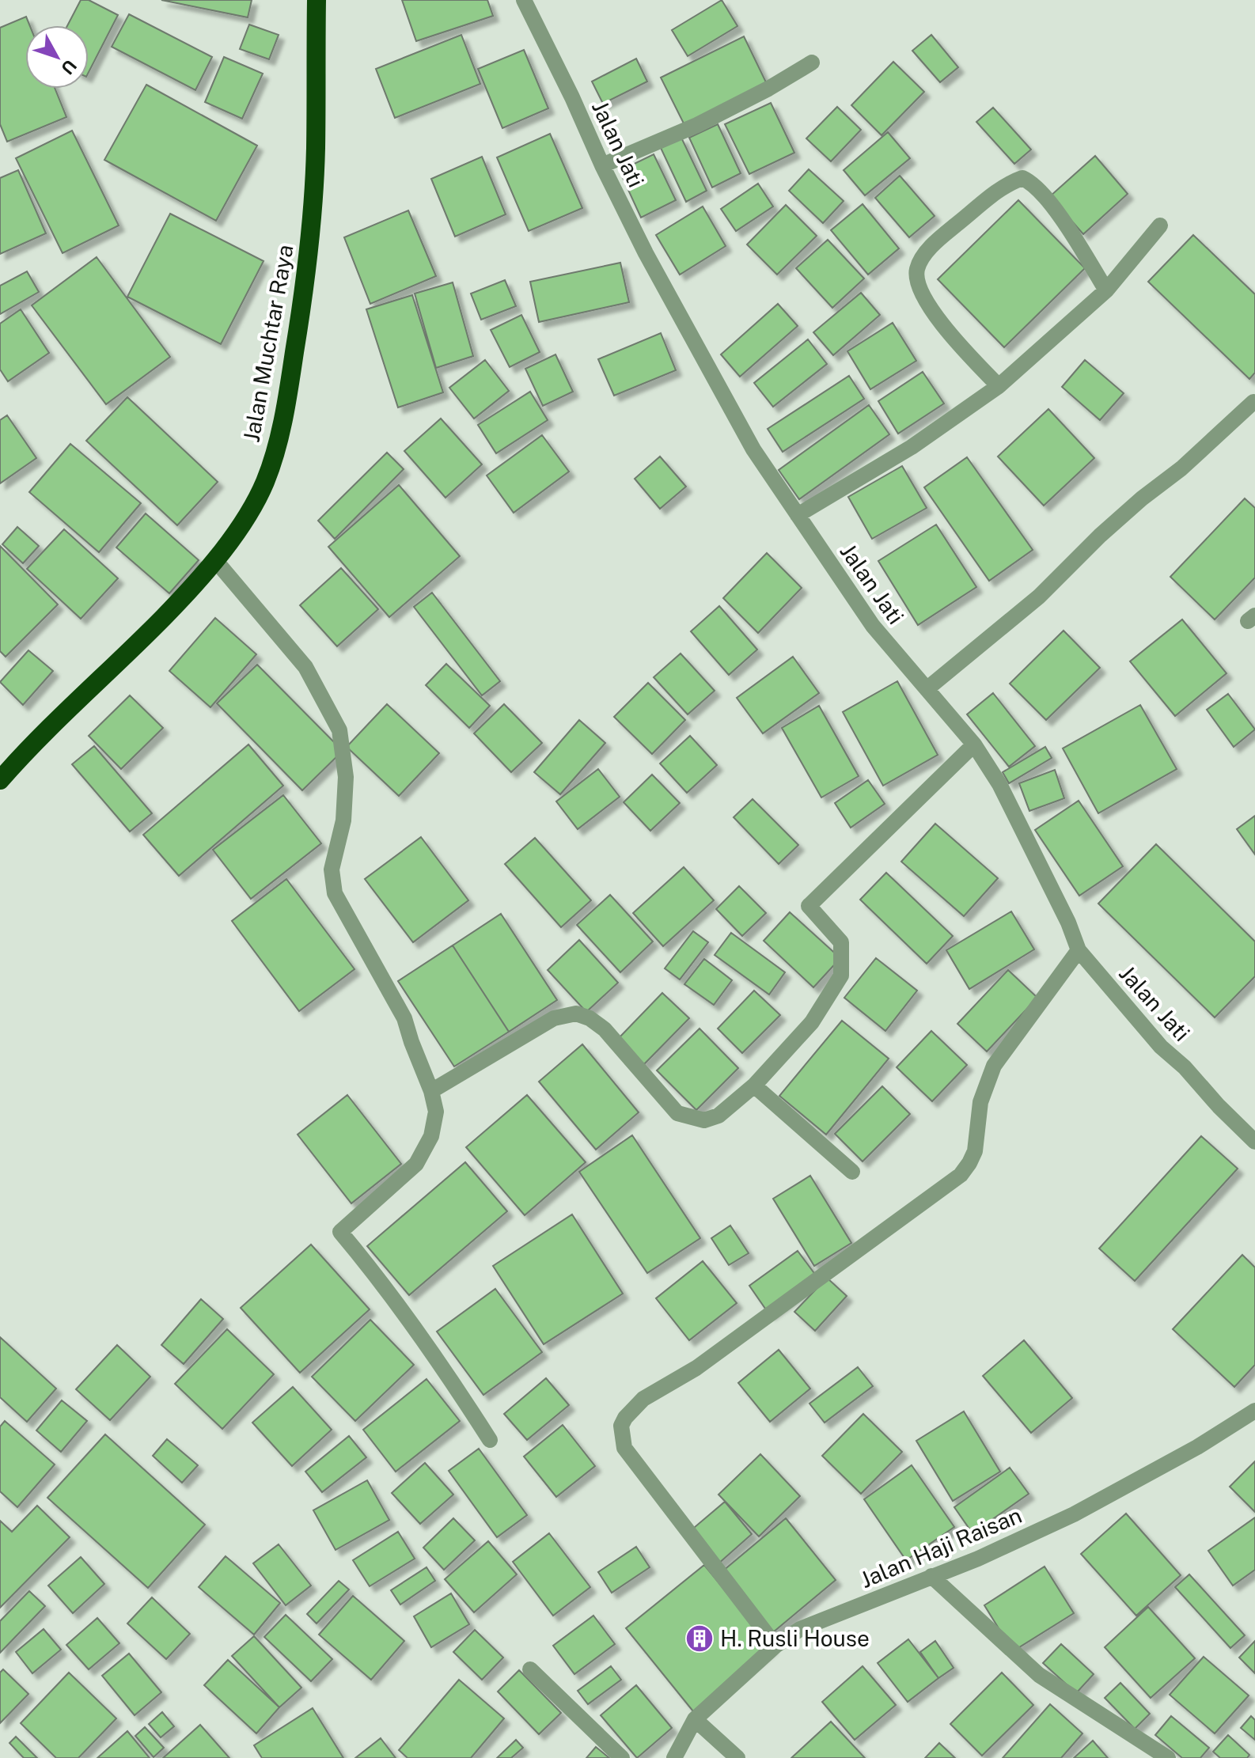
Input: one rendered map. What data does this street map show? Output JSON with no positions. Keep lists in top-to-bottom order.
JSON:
{
  "streets": {
    "highway": ["Jalan Muchtar Raya"],
    "street": ["Jalan Jati", "Jalan Haji Raisan"]
  },
  "places": {
    "building": ["H. Rusli House"]
  },
  "north": "bottom right"
}
